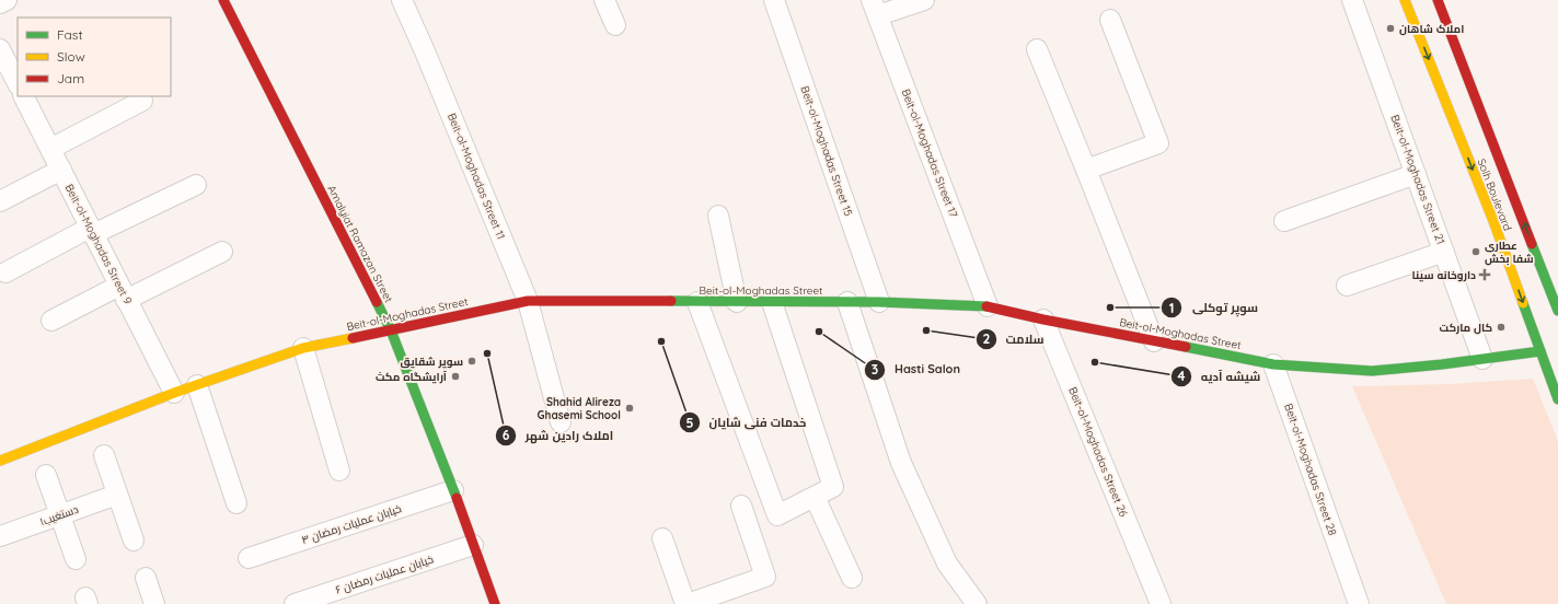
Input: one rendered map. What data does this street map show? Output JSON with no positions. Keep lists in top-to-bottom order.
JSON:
{
  "streets": {
    "street": [
      "Beit-ol-Moghadas Street 15",
      "Beit-ol-Moghadas Street 17",
      "Beit-ol-Moghadas Street 11",
      "Beit-ol-Moghadas Street 21",
      "Solh Boulevard",
      "Beit-ol-Moghadas Street 9",
      "Amalyiat Ramazan Street",
      "Beit-ol-Moghadas Street",
      "Beit-ol-Moghadas Street 26",
      "Beit-ol-Moghadas Street 28",
      "دستغیب۱",
      "خیابان عملیات رمضان ۴",
      "خیابان عملیات رمضان ۶"
    ]
  },
  "crossings": [
    ["Beit-ol-Moghadas Street 15", "Beit-ol-Moghadas Street"],
    ["Beit-ol-Moghadas Street 17", "Beit-ol-Moghadas Street"],
    ["Beit-ol-Moghadas Street 11", "Beit-ol-Moghadas Street"],
    ["Beit-ol-Moghadas Street 21", "Beit-ol-Moghadas Street"],
    ["Solh Boulevard", "Beit-ol-Moghadas Street"],
    ["Beit-ol-Moghadas Street 9", "Beit-ol-Moghadas Street"],
    ["Amalyiat Ramazan Street", "Beit-ol-Moghadas Street"],
    ["Amalyiat Ramazan Street", "خیابان عملیات رمضان ۴"],
    ["Amalyiat Ramazan Street", "خیابان عملیات رمضان ۶"],
    ["Beit-ol-Moghadas Street", "Beit-ol-Moghadas Street 26"],
    ["Beit-ol-Moghadas Street", "Beit-ol-Moghadas Street 28"]
  ],
  "places": {
    "other": [
      "املاک شاهان",
      "عطاری شفا بخش",
      "سوپر توکلی",
      "کال مارکت",
      "سلامت",
      "Hasti Salon",
      "خدمات فنی شایان",
      "املاک رادین شهر",
      "سوپر شقایق",
      "شیشه آدیه",
      "آرایشگاه مکث",
      "Shahid Alireza Ghasemi School"
    ],
    "health": ["داروخانه سینا"]
  },
  "legend": ["Fast", "Slow", "Jam"]
}
